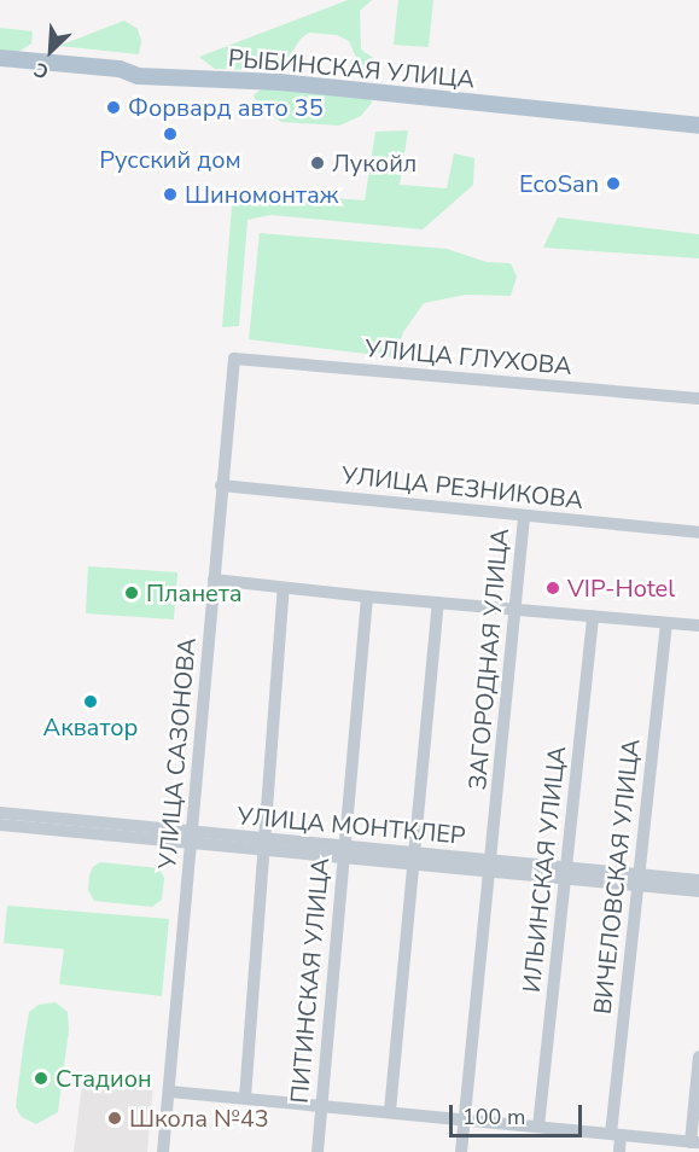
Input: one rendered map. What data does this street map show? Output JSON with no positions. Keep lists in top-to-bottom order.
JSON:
{
  "streets": {
    "main road": ["РЫБИНСКАЯ УЛИЦА"],
    "street": [
      "УЛИЦА ГЛУХОВА",
      "УЛИЦА РЕЗНИКОВА",
      "ЗАГОРОДНАЯ УЛИЦА",
      "УЛИЦА САЗОНОВА",
      "УЛИЦА МОНТКЛЕР",
      "ИЛЬИНСКАЯ УЛИЦА",
      "ВИЧЕЛОВСКАЯ УЛИЦА",
      "ПИТИНСКАЯ УЛИЦА"
    ]
  },
  "crossings": [
    ["УЛИЦА ГЛУХОВА", "УЛИЦА САЗОНОВА"],
    ["УЛИЦА РЕЗНИКОВА", "ЗАГОРОДНАЯ УЛИЦА"],
    ["УЛИЦА РЕЗНИКОВА", "УЛИЦА САЗОНОВА"],
    ["ЗАГОРОДНАЯ УЛИЦА", "УЛИЦА МОНТКЛЕР"],
    ["УЛИЦА САЗОНОВА", "УЛИЦА МОНТКЛЕР"],
    ["УЛИЦА МОНТКЛЕР", "ИЛЬИНСКАЯ УЛИЦА"],
    ["УЛИЦА МОНТКЛЕР", "ВИЧЕЛОВСКАЯ УЛИЦА"],
    ["УЛИЦА МОНТКЛЕР", "ПИТИНСКАЯ УЛИЦА"]
  ],
  "places": [
    "Форвард авто 35",
    "Русский дом",
    "Лукойл",
    "EcoSan",
    "Шиномонтаж",
    "VIP-Hotel",
    "Планета",
    "Акватор",
    "Стадион",
    "Школа №43"
  ],
  "scale_bar": "100 m",
  "north": "bottom left"
}
